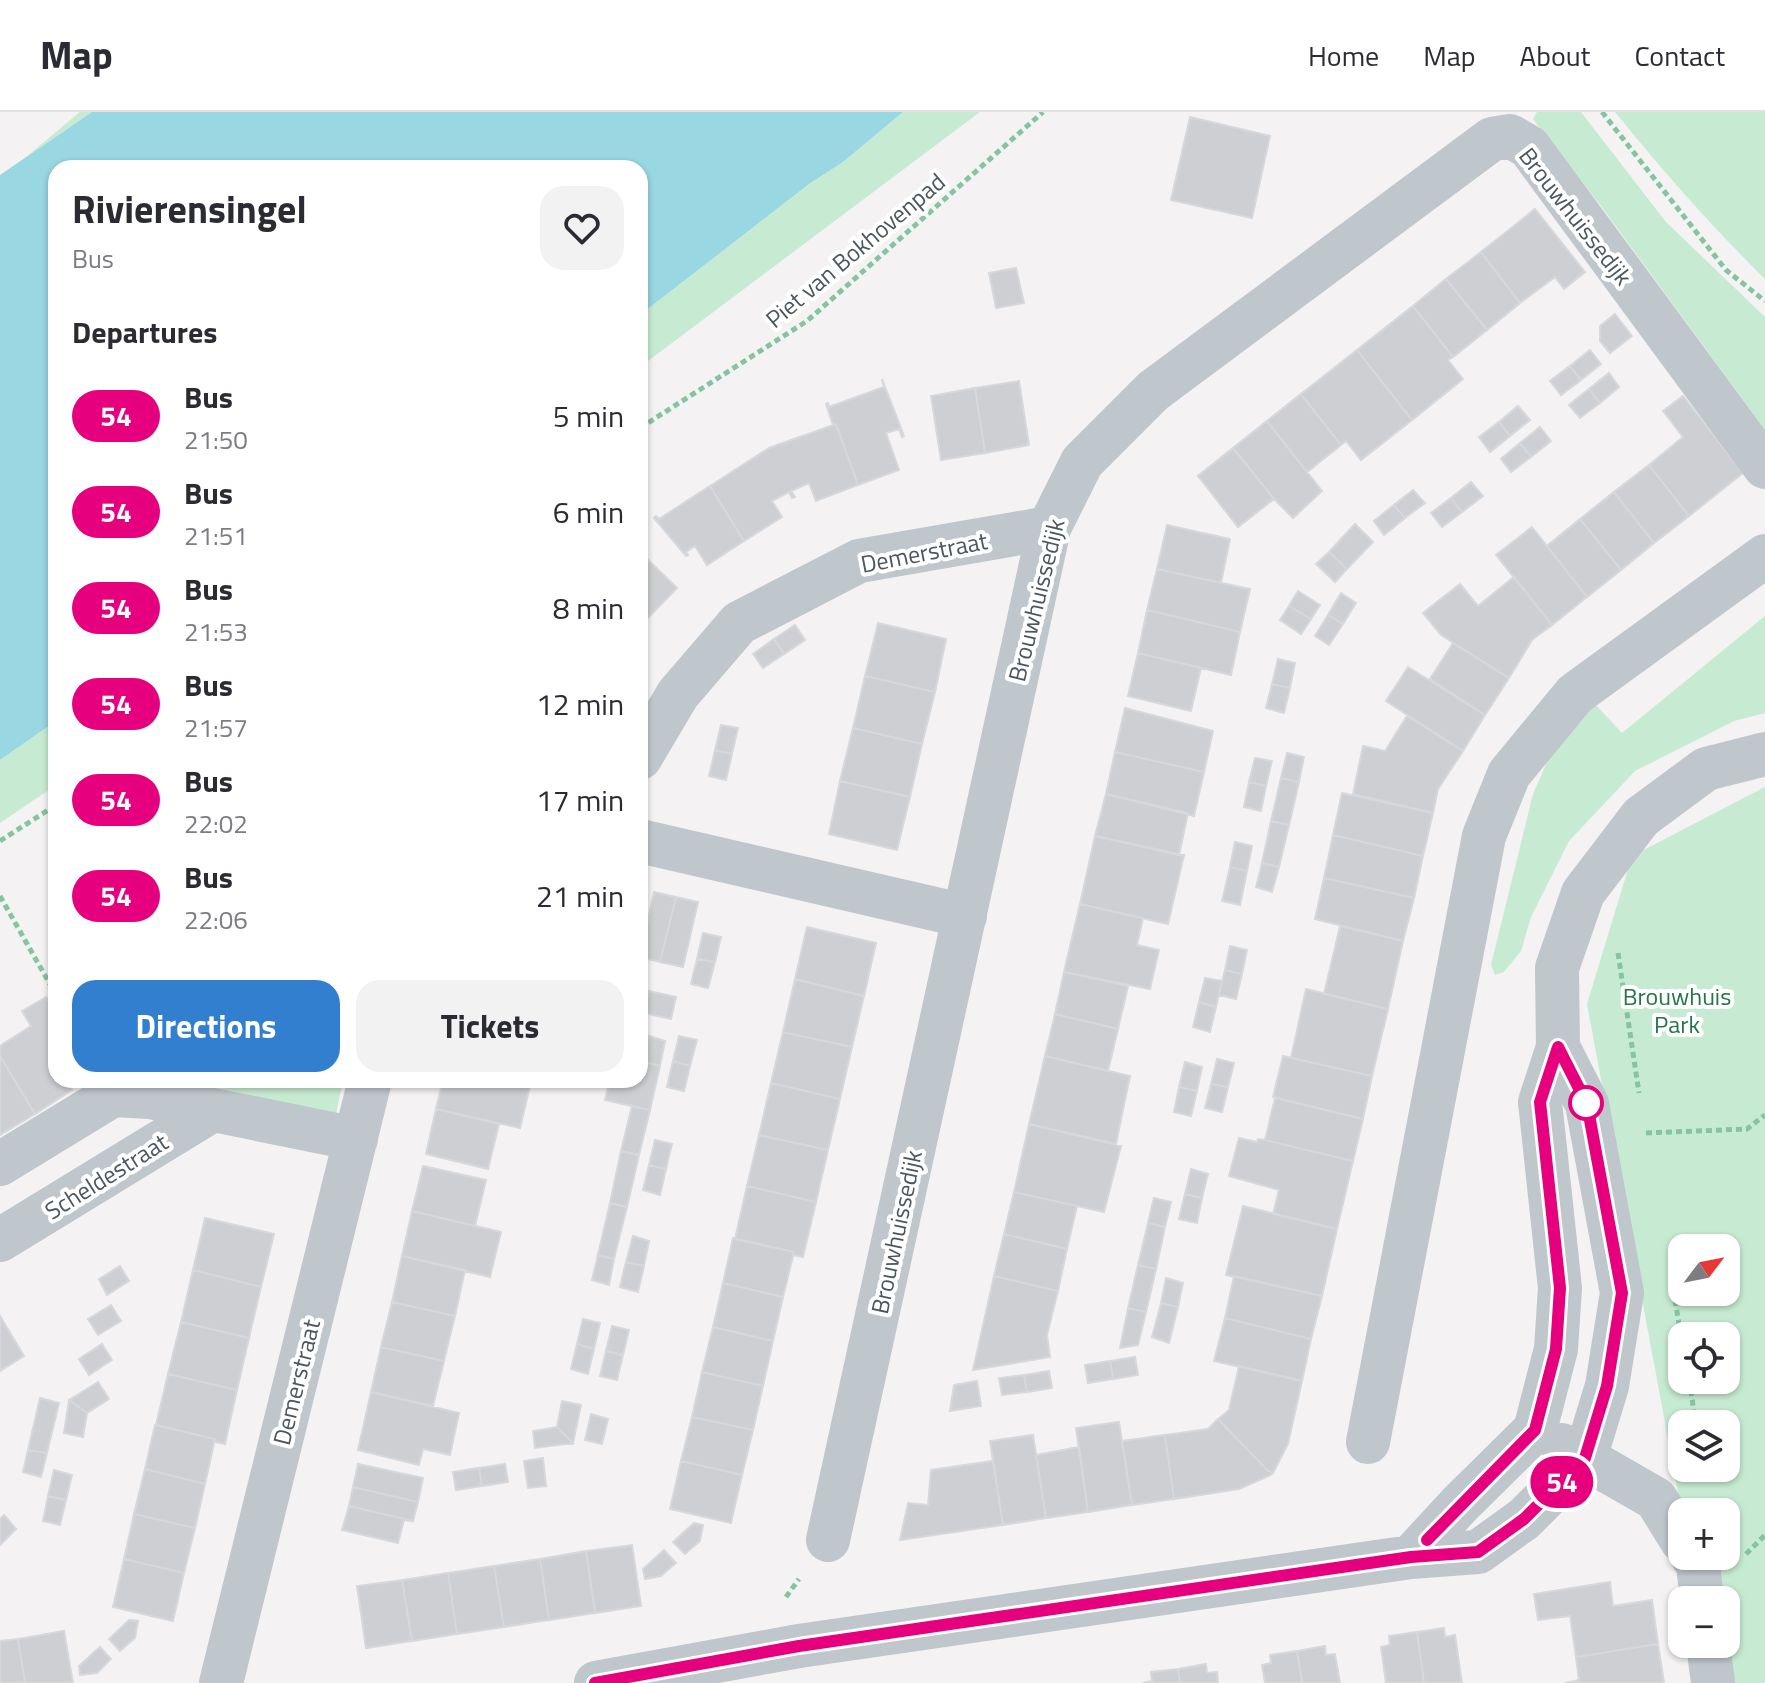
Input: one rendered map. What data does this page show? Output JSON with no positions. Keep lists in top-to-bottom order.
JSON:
{
  "streets": {
    "street": ["Brouwhuissedijk", "Demerstraat", "Scheldestraat"],
    "path": ["Piet van Bokhovenpad"]
  },
  "crossings": [
    ["Brouwhuissedijk", "Demerstraat"],
    ["Demerstraat", "Scheldestraat"]
  ],
  "parks": ["Brouwhuis Park"],
  "lines": ["bus line 54"],
  "north": "top right",
  "page": {
    "header": "Map",
    "nav": [
      "Home",
      "Map",
      "About",
      "Contact"
    ],
    "on_map": "54",
    "heading": [
      ["Rivierensingel", "Bus"],
      "Departures"
    ],
    "list": [
      {
        "mark": "54",
        "name": "Bus",
        "note": "21:50",
        "value": "5 min"
      },
      {
        "mark": "54",
        "name": "Bus",
        "note": "21:51",
        "value": "6 min"
      },
      {
        "mark": "54",
        "name": "Bus",
        "note": "21:53",
        "value": "8 min"
      },
      {
        "mark": "54",
        "name": "Bus",
        "note": "21:57",
        "value": "12 min"
      },
      {
        "mark": "54",
        "name": "Bus",
        "note": "22:02",
        "value": "17 min"
      },
      {
        "mark": "54",
        "name": "Bus",
        "note": "22:06",
        "value": "21 min"
      }
    ],
    "buttons": ["Directions", "Tickets"],
    "map_buttons": ["+", "−"]
  }
}
